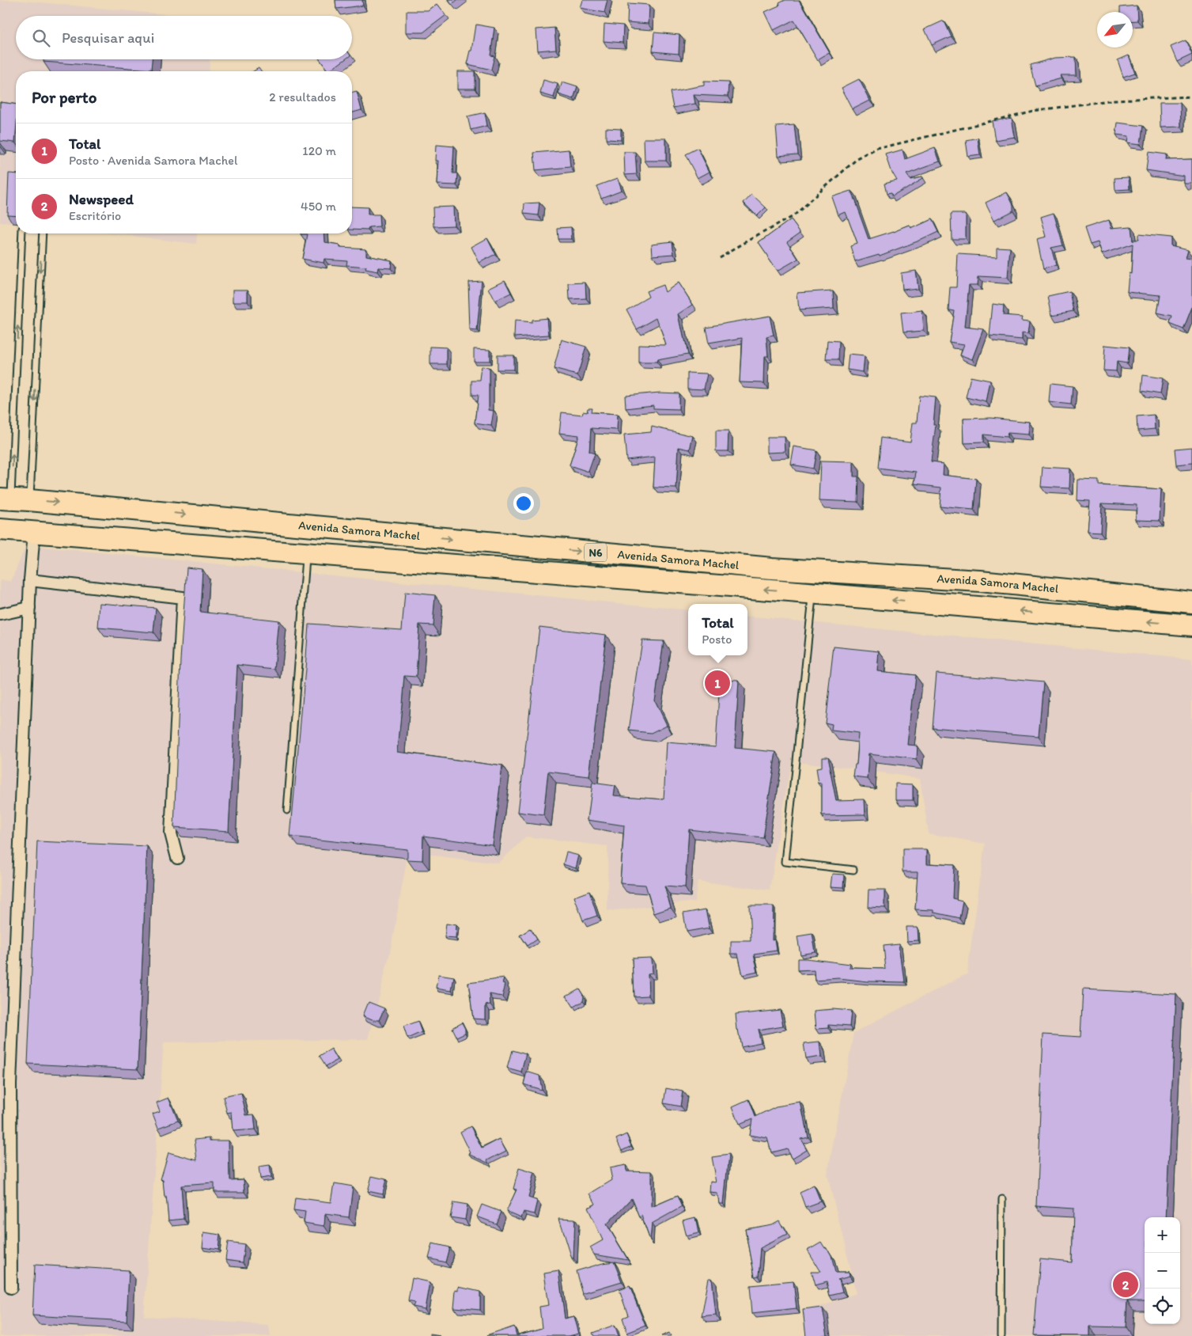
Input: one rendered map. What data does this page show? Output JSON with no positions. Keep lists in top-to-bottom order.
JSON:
{
  "streets": {
    "highway": ["Avenida Samora Machel", "N6"]
  },
  "north": "bottom left",
  "page": {
    "search": "Pesquisar aqui",
    "heading": ["Por perto", "2 resultados"],
    "list": [
      {
        "mark": "1",
        "name": "Total",
        "note": "Posto · Avenida Samora Machel",
        "value": "120 m"
      },
      {
        "mark": "2",
        "name": "Newspeed",
        "note": "Escritório",
        "value": "450 m"
      }
    ],
    "popup": ["Total", "Posto"],
    "pins": ["1", "2"],
    "map_buttons": ["+", "−"]
  }
}
